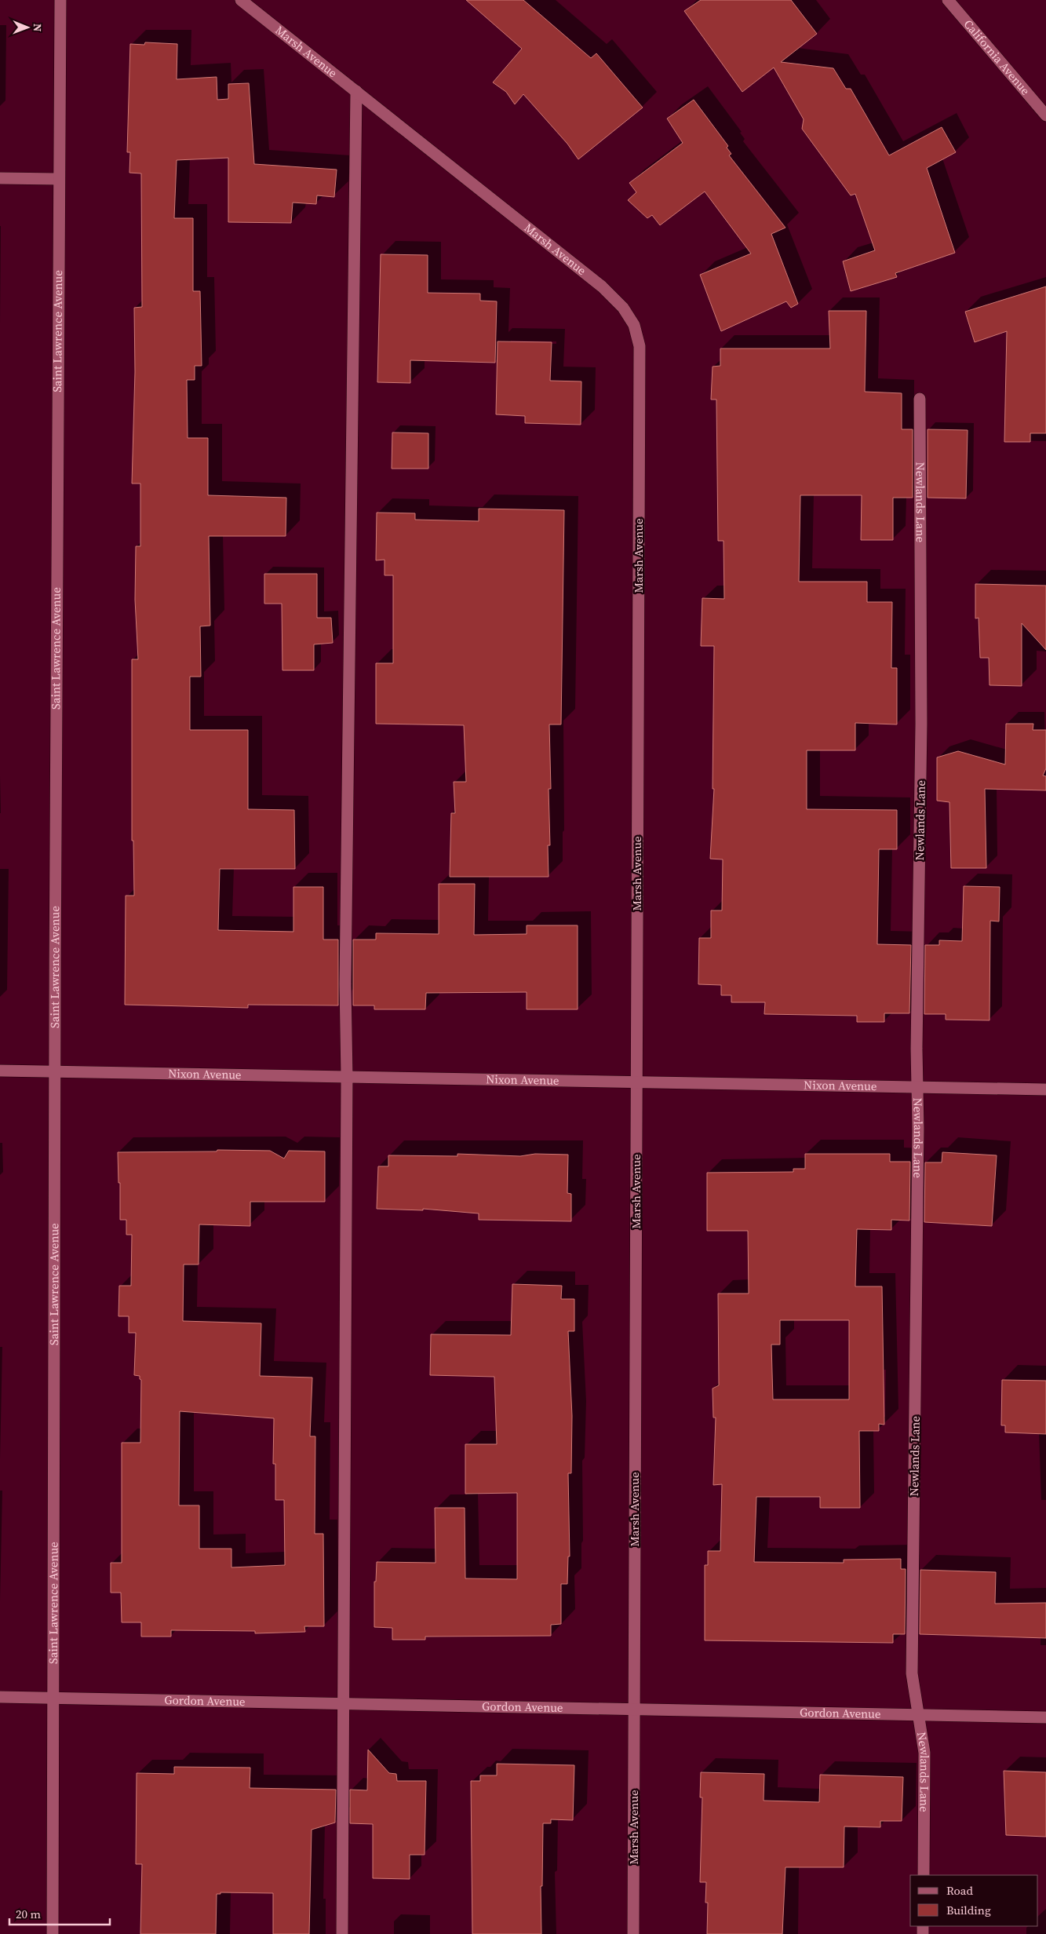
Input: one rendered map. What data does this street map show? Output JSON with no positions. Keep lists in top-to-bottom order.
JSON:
{
  "streets": {
    "street": [
      "Marsh Avenue",
      "California Avenue",
      "Saint Lawrence Avenue",
      "Newlands Lane",
      "Nixon Avenue",
      "Gordon Avenue"
    ]
  },
  "crossings": [
    ["Marsh Avenue", "Nixon Avenue"],
    ["Marsh Avenue", "Gordon Avenue"],
    ["Saint Lawrence Avenue", "Nixon Avenue"],
    ["Saint Lawrence Avenue", "Gordon Avenue"],
    ["Newlands Lane", "Nixon Avenue"],
    ["Newlands Lane", "Gordon Avenue"]
  ],
  "legend": ["Road", "Building"],
  "scale_bar": "20 m",
  "north": "right"
}
